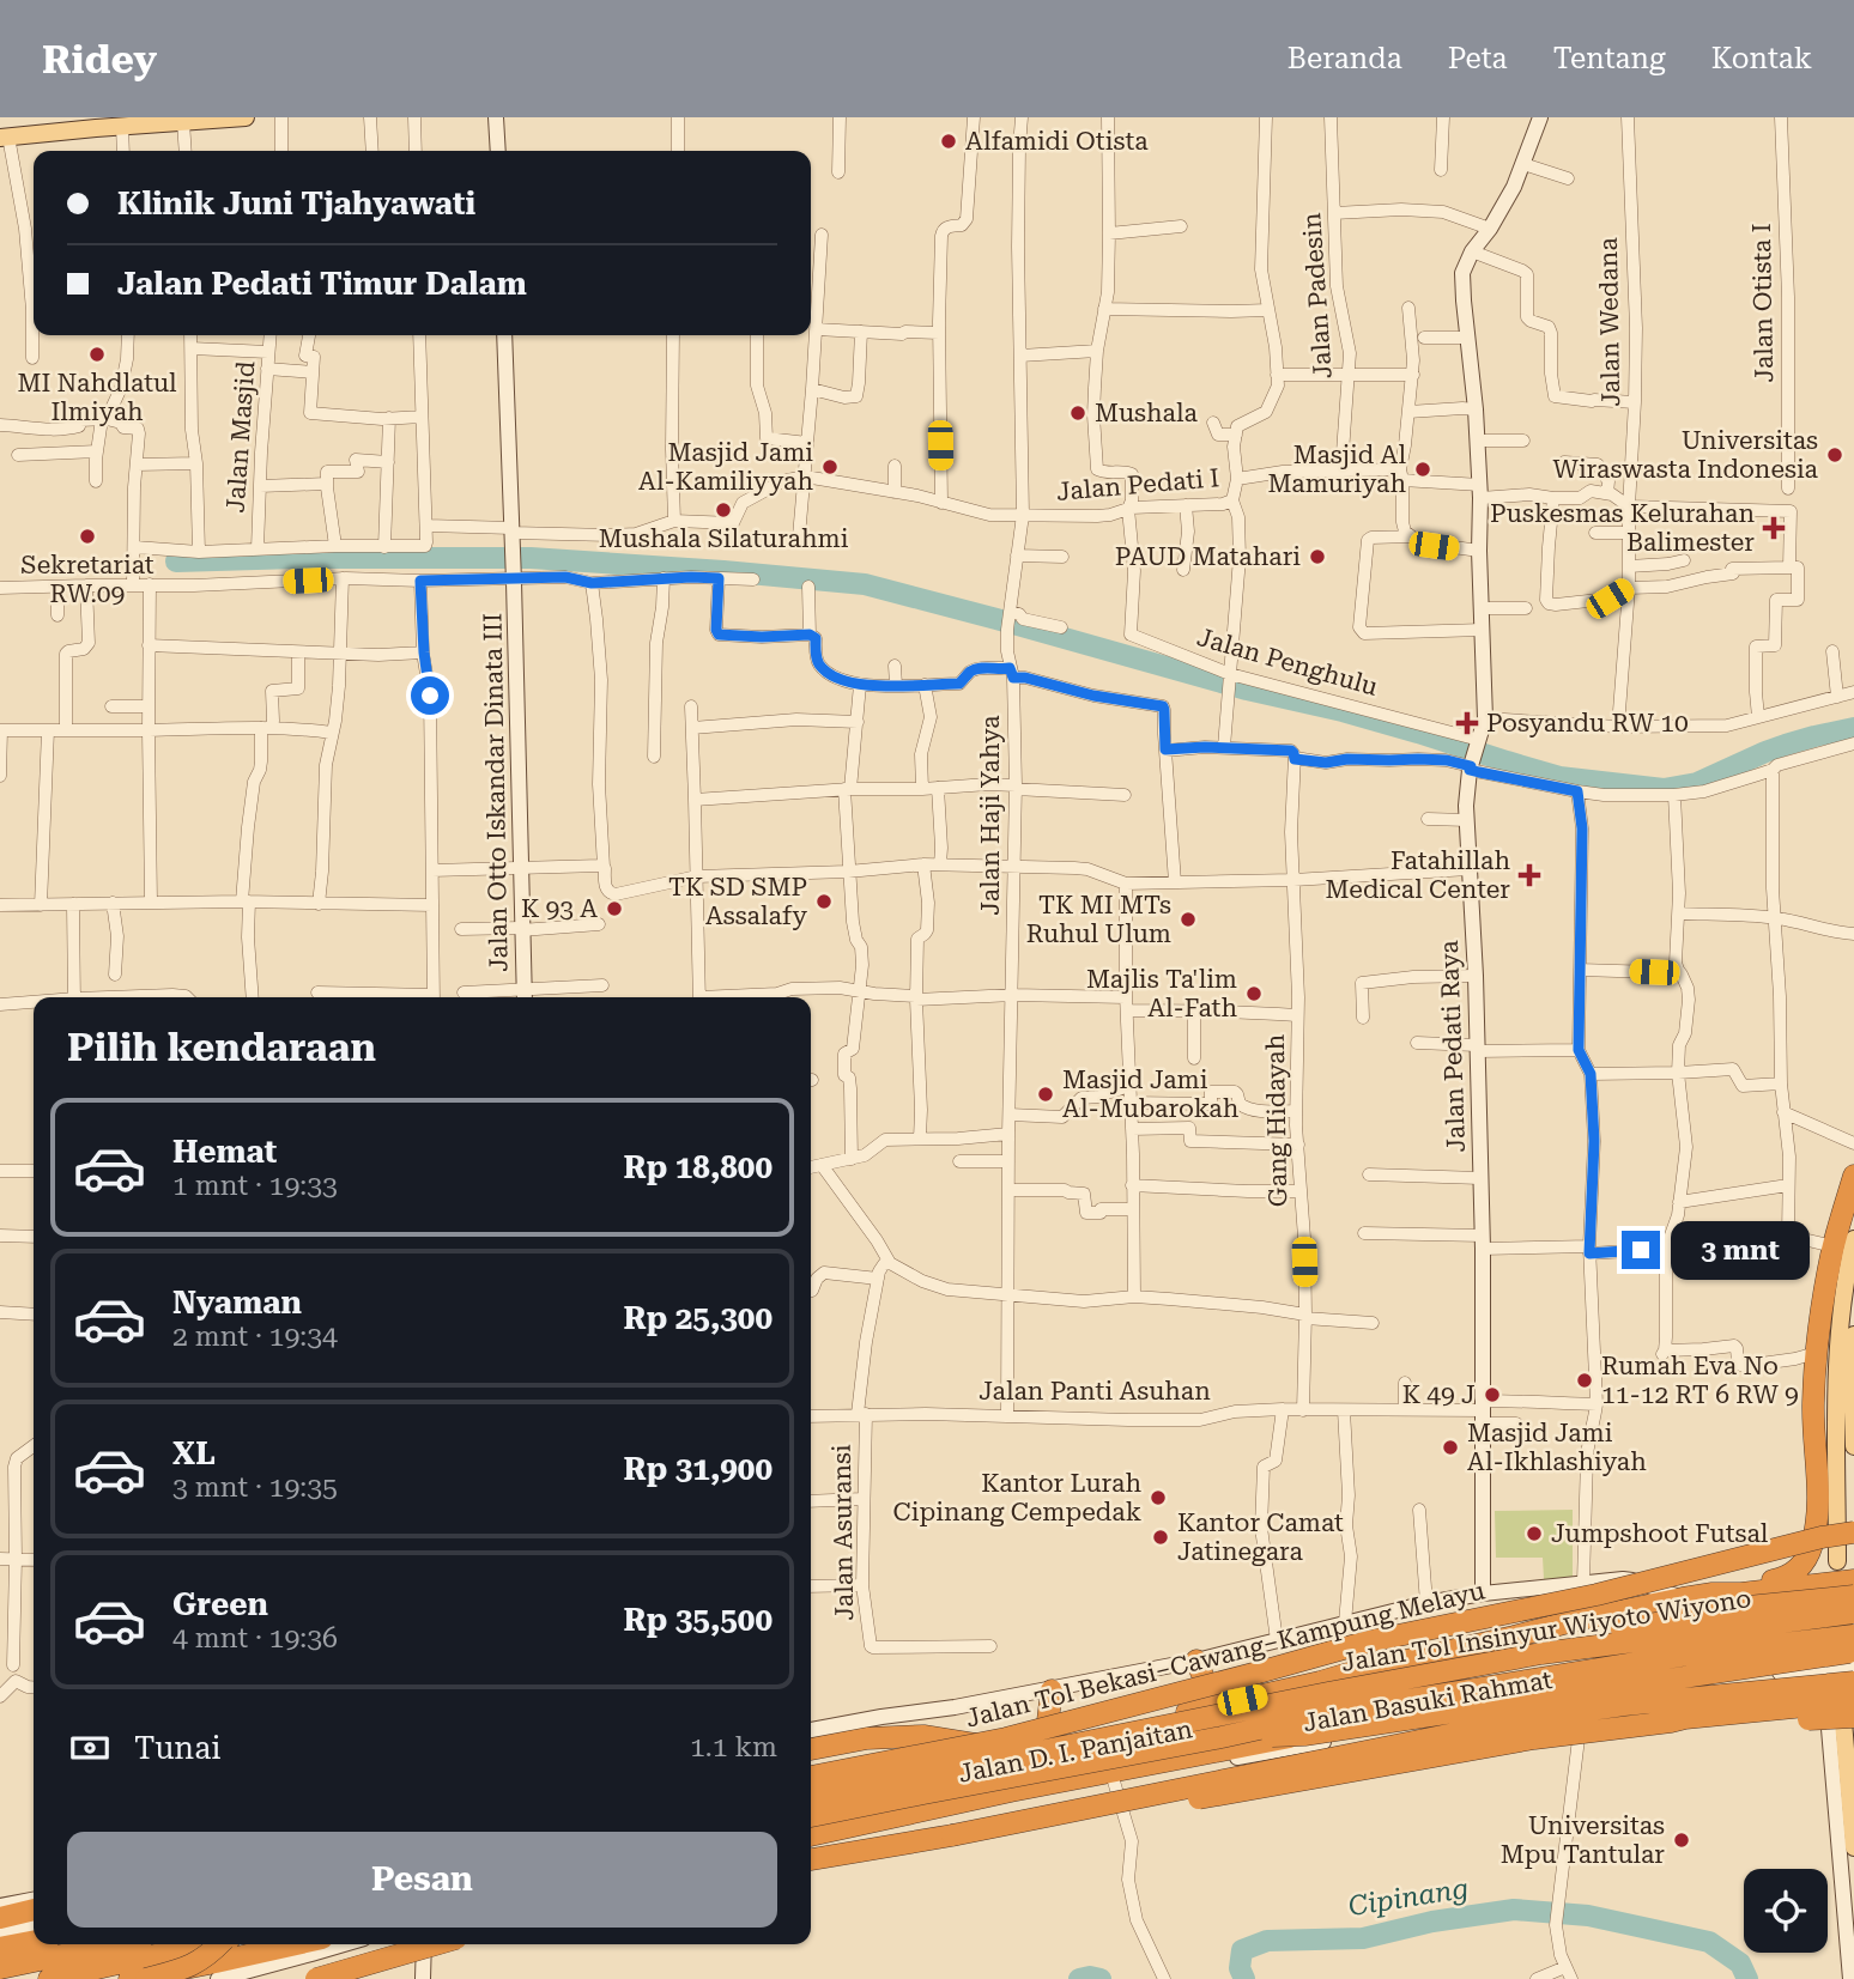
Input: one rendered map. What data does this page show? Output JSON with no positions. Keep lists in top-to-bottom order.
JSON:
{
  "streets": {
    "highway": ["Jalan Tol Insinyur Wiyoto Wiyono", "Jalan Tol Bekasi–Cawang–Kampung Melayu", "Jalan D. I. Panjaitan"],
    "street": [
      "Jalan Padesin",
      "Jalan Otista I",
      "Jalan Wedana",
      "Jalan Masjid",
      "Jalan Pedati I",
      "Jalan Penghulu",
      "Jalan Otto Iskandar Dinata III",
      "Jalan Haji Yahya",
      "Jalan Pedati Raya",
      "Gang Hidayah",
      "Jalan Panti Asuhan",
      "Jalan Asuransi",
      "Jalan Basuki Rahmat"
    ]
  },
  "crossings": [
    ["Jalan Padesin", "Jalan Pedati I"],
    ["Jalan Pedati I", "Jalan Penghulu"],
    ["Jalan Pedati I", "Jalan Haji Yahya"],
    ["Jalan Pedati I", "Jalan Pedati Raya"],
    ["Jalan Penghulu", "Jalan Pedati Raya"],
    ["Jalan Haji Yahya", "Jalan Panti Asuhan"],
    ["Jalan Pedati Raya", "Jalan Panti Asuhan"],
    ["Gang Hidayah", "Jalan Panti Asuhan"],
    ["Jalan Panti Asuhan", "Jalan Asuransi"],
    ["Jalan Basuki Rahmat", "Jalan D. I. Panjaitan"]
  ],
  "water": ["Cipinang"],
  "places": {
    "other": [
      "Alfamidi Otista",
      "MI Nahdlatul Ilmiyah",
      "Mushala",
      "Universitas Wiraswasta Indonesia",
      "Masjid Jami Al-Kamiliyyah",
      "Masjid Al Mamuriyah",
      "Mushala Silaturahmi",
      "Sekretariat RW.09",
      "PAUD Matahari",
      "TK SD SMP Assalafy",
      "K 93 A",
      "TK MI MTs Ruhul Ulum",
      "Majlis Ta'lim Al-Fath",
      "Masjid Jami Al-Mubarokah",
      "Rumah Eva No 11-12 RT 6 RW 9",
      "K 49 J",
      "Masjid Jami Al-Ikhlashiyah",
      "Kantor Lurah Cipinang Cempedak",
      "Jumpshoot Futsal",
      "Kantor Camat Jatinegara",
      "Universitas Mpu Tantular"
    ],
    "health": ["Puskesmas Kelurahan Balimester", "Posyandu RW 10", "Fatahillah Medical Center"]
  },
  "page": {
    "header": "Ridey",
    "nav": [
      "Beranda",
      "Peta",
      "Tentang",
      "Kontak"
    ],
    "banner": ["Klinik Juni Tjahyawati", "Jalan Pedati Timur Dalam"],
    "heading": "Pilih kendaraan",
    "list": [
      {
        "name": "Hemat",
        "note": "1 mnt · 19:33",
        "value": "Rp 18,800"
      },
      {
        "name": "Nyaman",
        "note": "2 mnt · 19:34",
        "value": "Rp 25,300"
      },
      {
        "name": "XL",
        "note": "3 mnt · 19:35",
        "value": "Rp 31,900"
      },
      {
        "name": "Green",
        "note": "4 mnt · 19:36",
        "value": "Rp 35,500"
      }
    ],
    "bubble": "3 mnt",
    "pay": ["Tunai", "1.1 km"],
    "buttons": "Pesan"
  }
}
